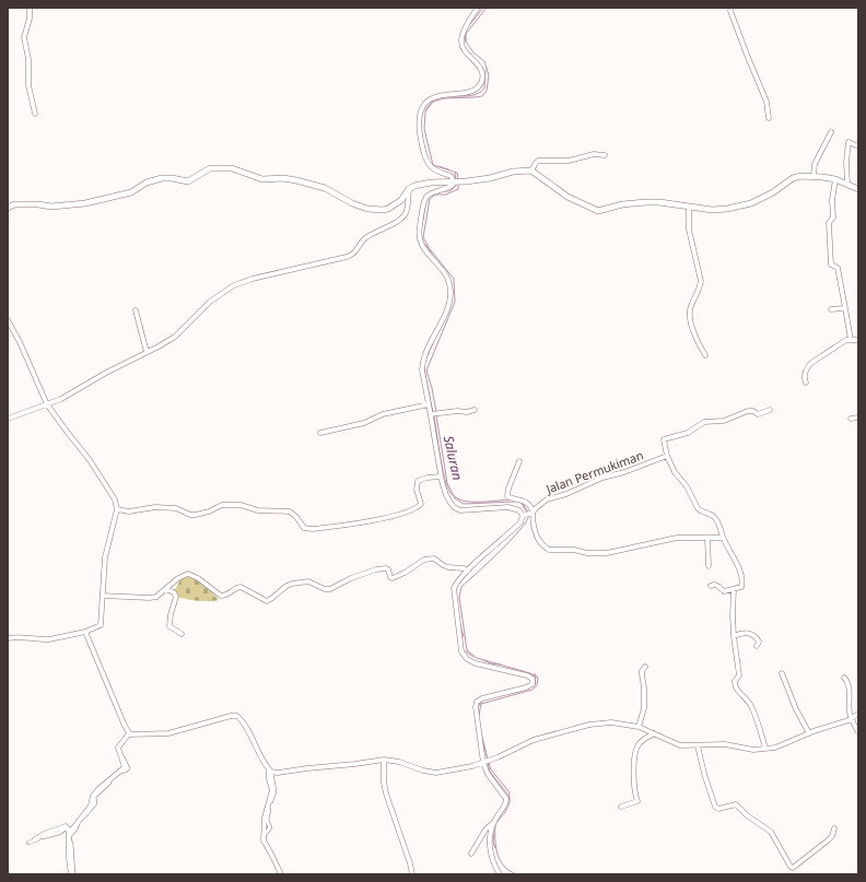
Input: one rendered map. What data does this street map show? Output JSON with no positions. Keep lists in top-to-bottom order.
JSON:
{
  "streets": {
    "street": ["Jalan Permukiman"]
  },
  "water": ["Saluran"]
}
